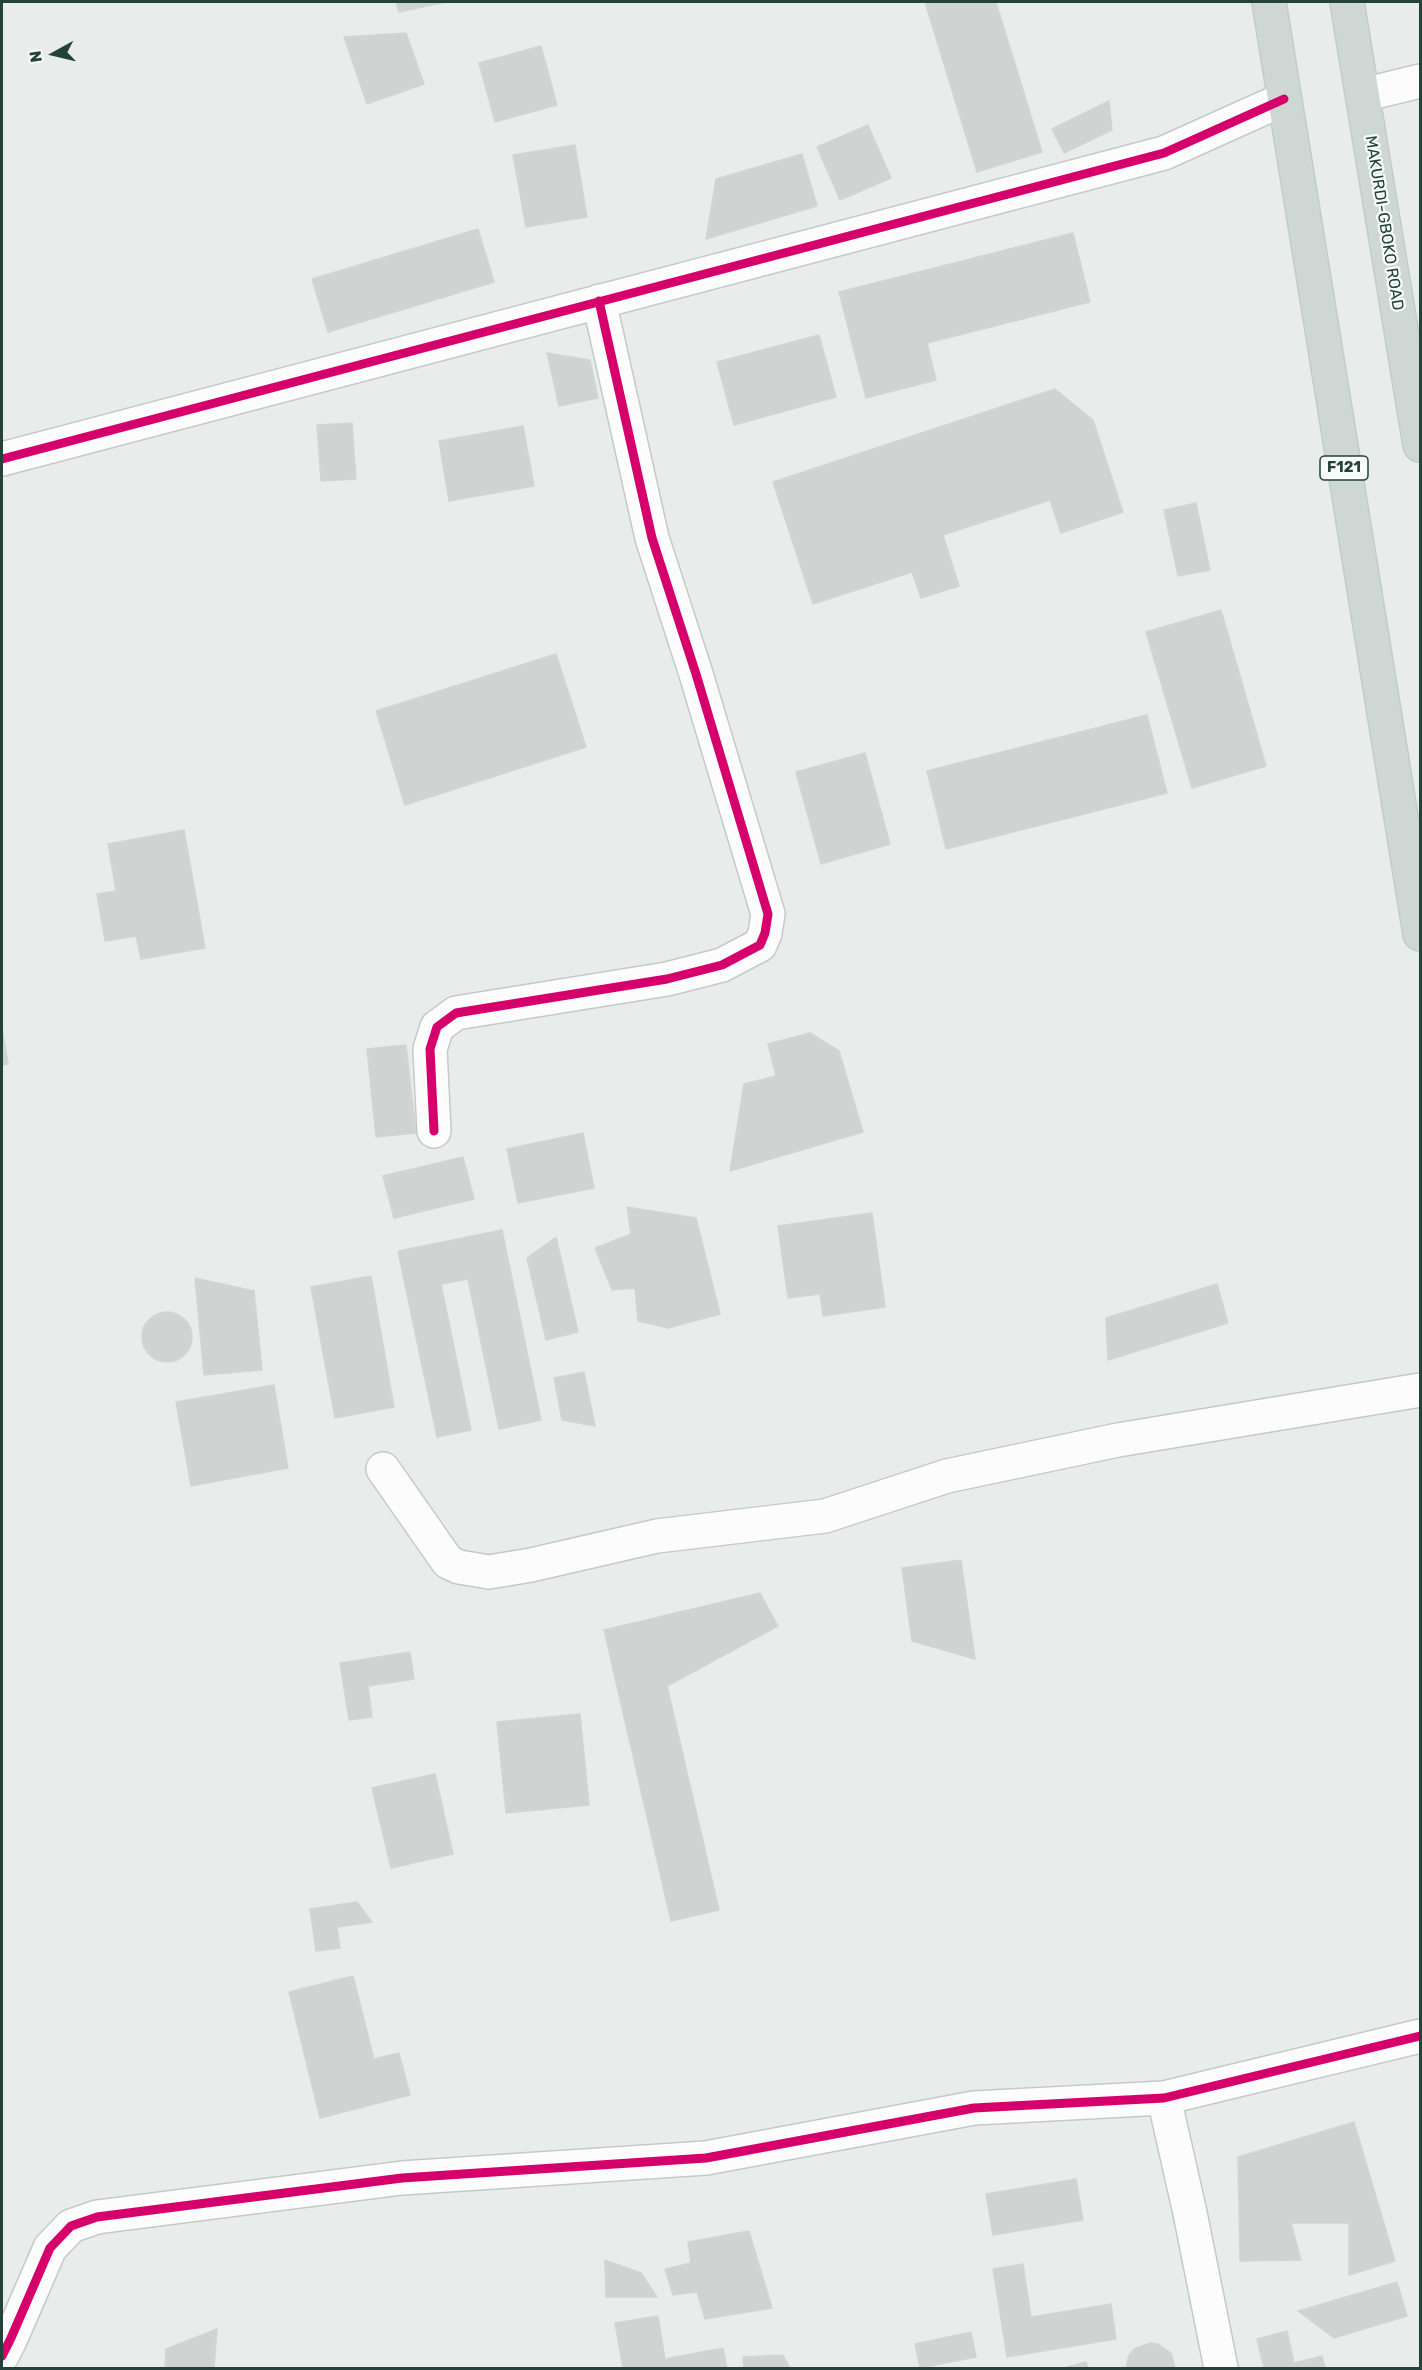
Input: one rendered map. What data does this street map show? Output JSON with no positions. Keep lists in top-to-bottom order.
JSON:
{
  "streets": {
    "main road": ["MAKURDI-GBOKO ROAD", "F121"]
  },
  "north": "left"
}
